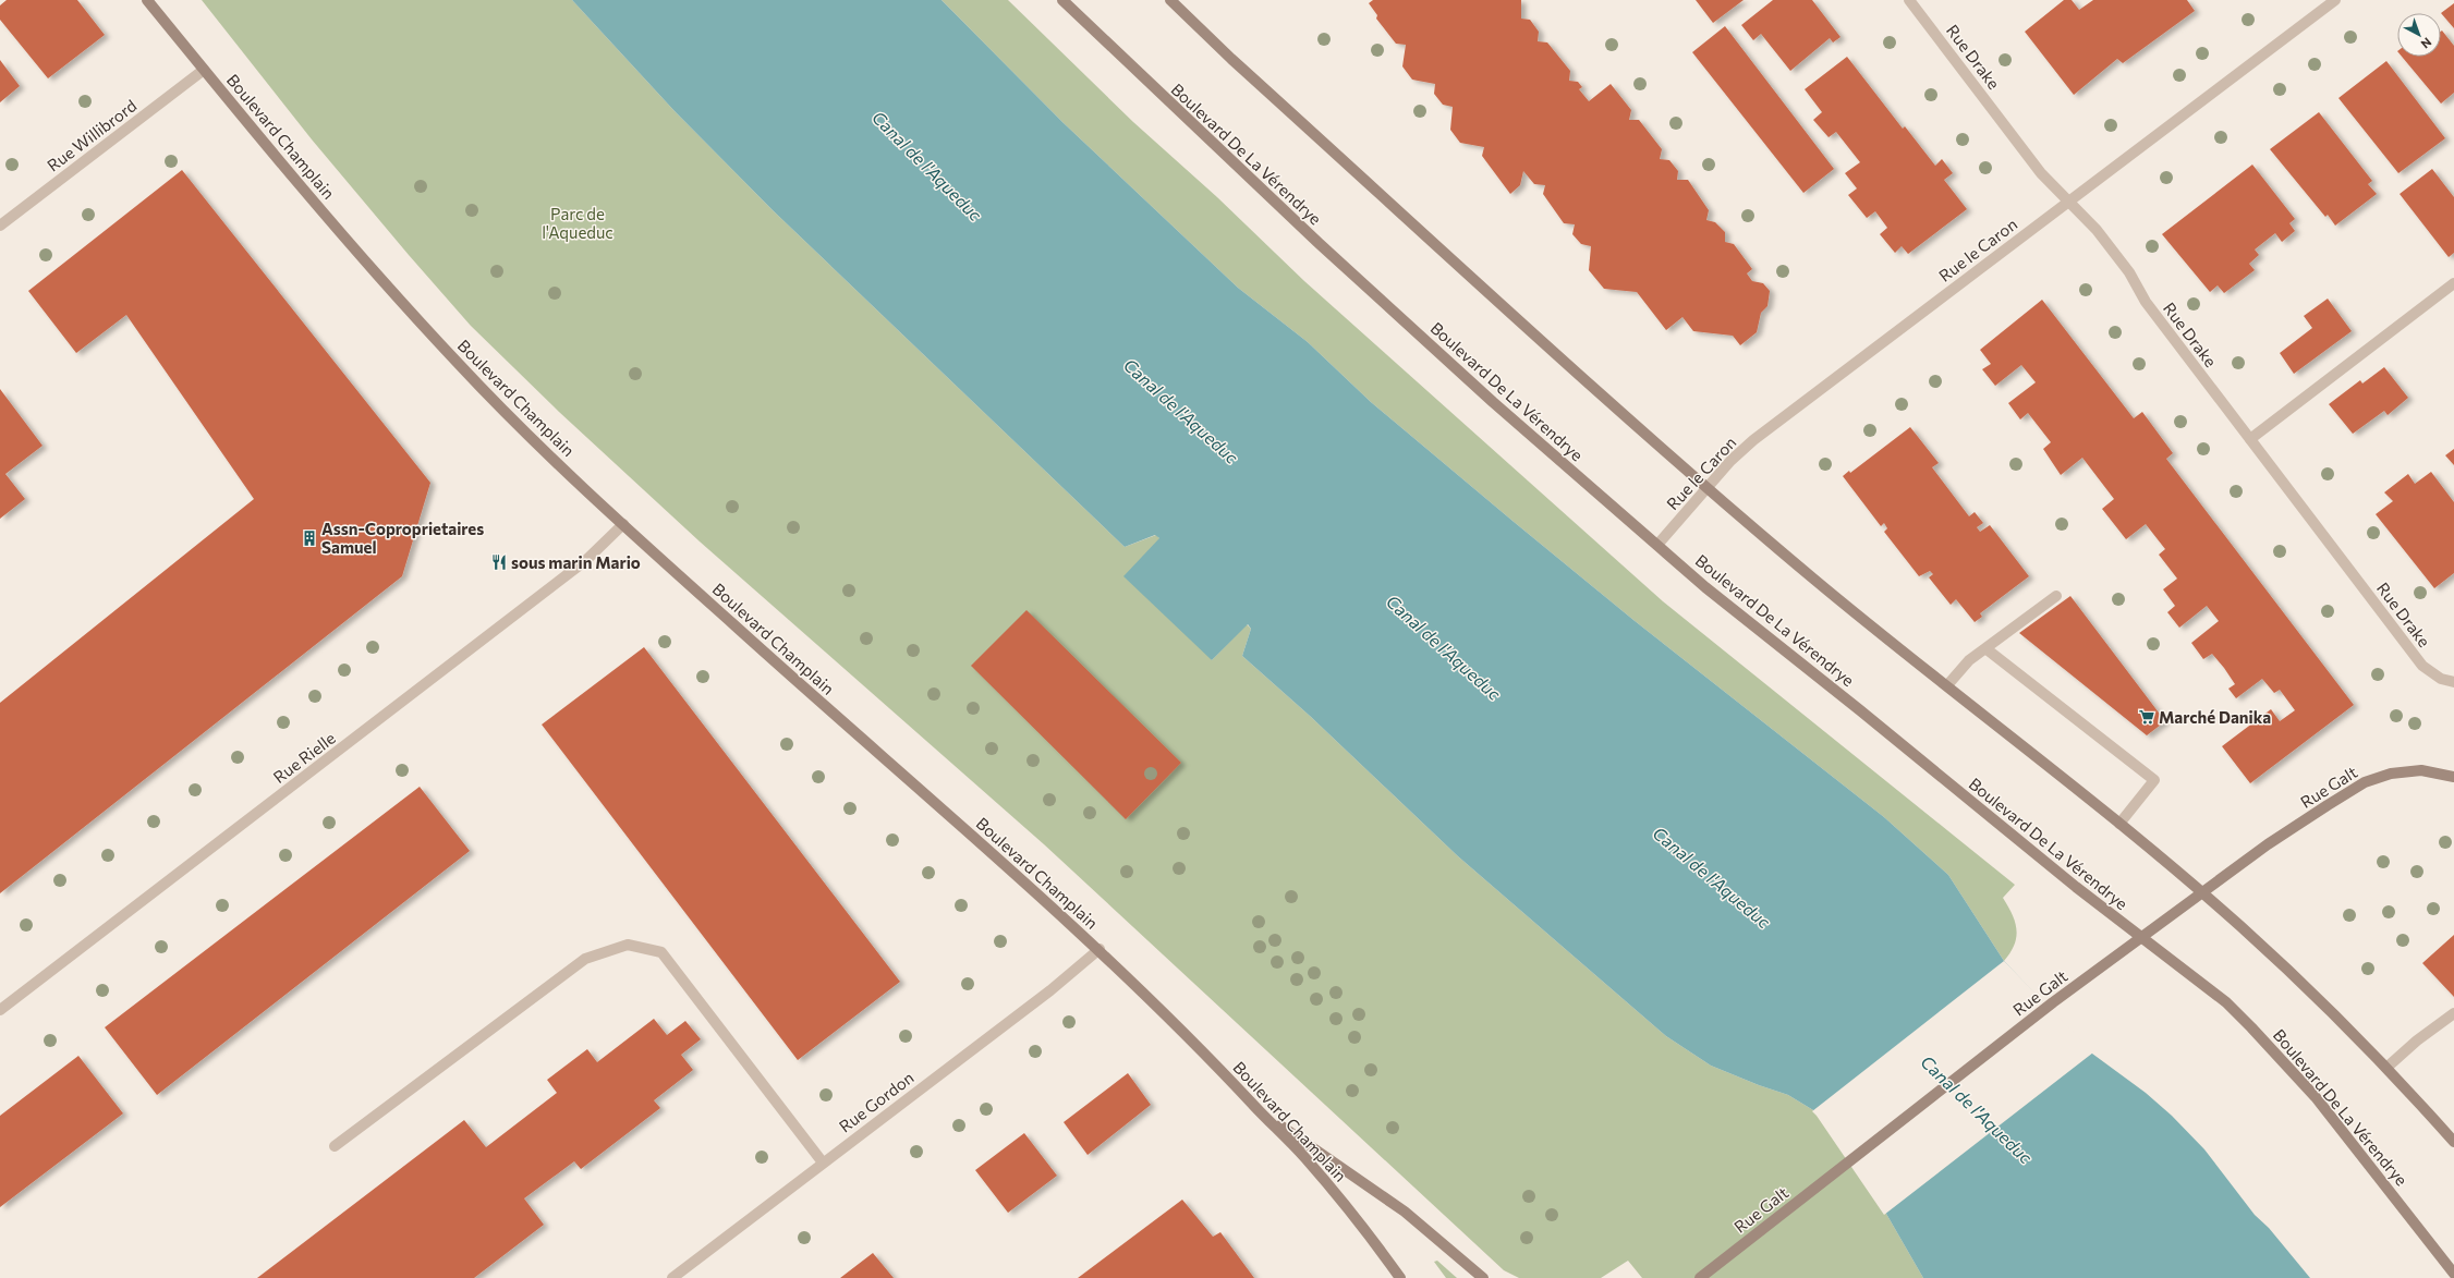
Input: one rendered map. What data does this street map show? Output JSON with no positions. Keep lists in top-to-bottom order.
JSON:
{
  "streets": {
    "main road": ["Boulevard Champlain", "Boulevard De La Vérendrye", "Rue Galt"],
    "street": [
      "Rue Drake",
      "Rue Willibrord",
      "Rue le Caron",
      "Rue Rielle",
      "Rue Gordon"
    ]
  },
  "crossings": [
    ["Rue Drake", "Rue le Caron"],
    ["Rue Willibrord", "Boulevard Champlain"],
    ["Boulevard Champlain", "Rue Rielle"],
    ["Boulevard Champlain", "Rue Gordon"],
    ["Boulevard De La Vérendrye", "Rue le Caron"],
    ["Boulevard De La Vérendrye", "Rue Galt"]
  ],
  "water": ["Canal de l'Aqueduc"],
  "parks": ["Parc de l'Aqueduc"],
  "places": {
    "building": ["Assn-Coproprietaires Samuel"],
    "restaurant": ["sous marin Mario"],
    "supermarket": ["Marché Danika"]
  },
  "north": "bottom right"
}
